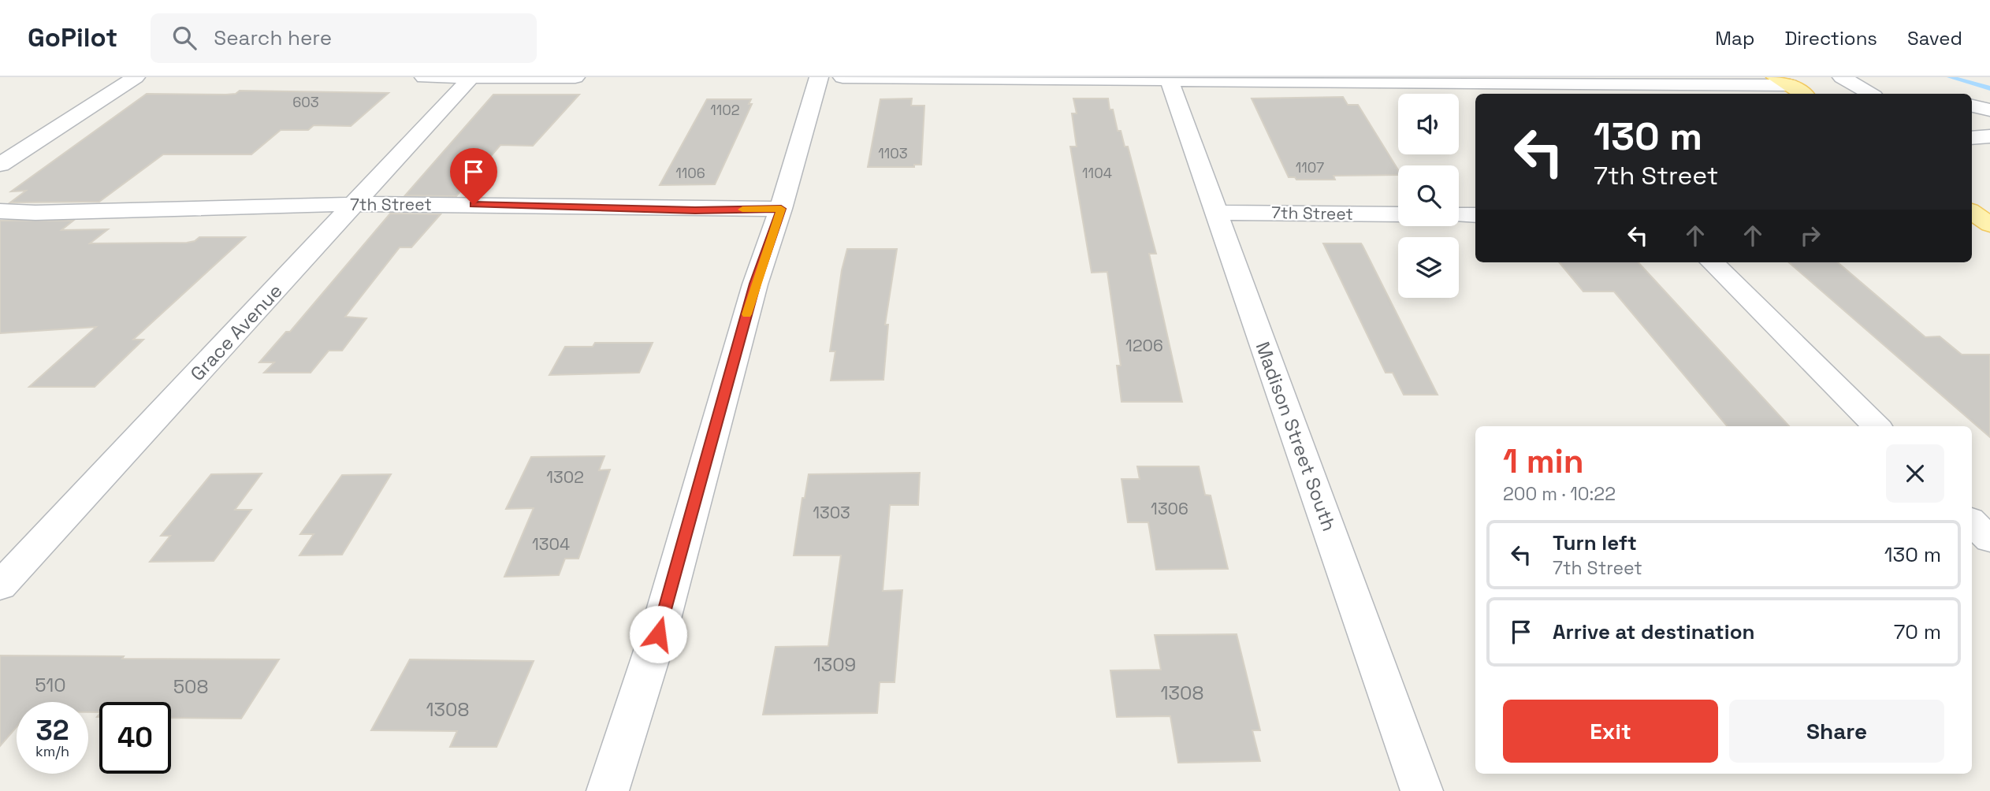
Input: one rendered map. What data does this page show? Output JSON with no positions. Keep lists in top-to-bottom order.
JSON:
{
  "streets": {
    "street": ["7th Street", "Grace Avenue", "Madison Street South"]
  },
  "crossings": [
    ["7th Street", "Grace Avenue"],
    ["7th Street", "Madison Street South"]
  ],
  "house_numbers": [
    "603",
    "1102",
    "1103",
    "1107",
    "1106",
    "1104",
    "1206",
    "1302",
    "1306",
    "1303",
    "1304",
    "1309",
    "510",
    "508",
    "1308",
    "1308"
  ],
  "page": {
    "header": "GoPilot",
    "search": "Search here",
    "nav": ["Map", "Directions", "Saved"],
    "turn": ["130 m", "7th Street"],
    "heading": ["1 min", "200 m · 10:22"],
    "list": [
      {
        "name": "Turn left",
        "note": "7th Street",
        "value": "130 m"
      },
      {
        "name": "Arrive at destination",
        "value": "70 m"
      }
    ],
    "buttons": ["Exit", "Share"],
    "speed": "32 km/h",
    "limit": "40"
  }
}
